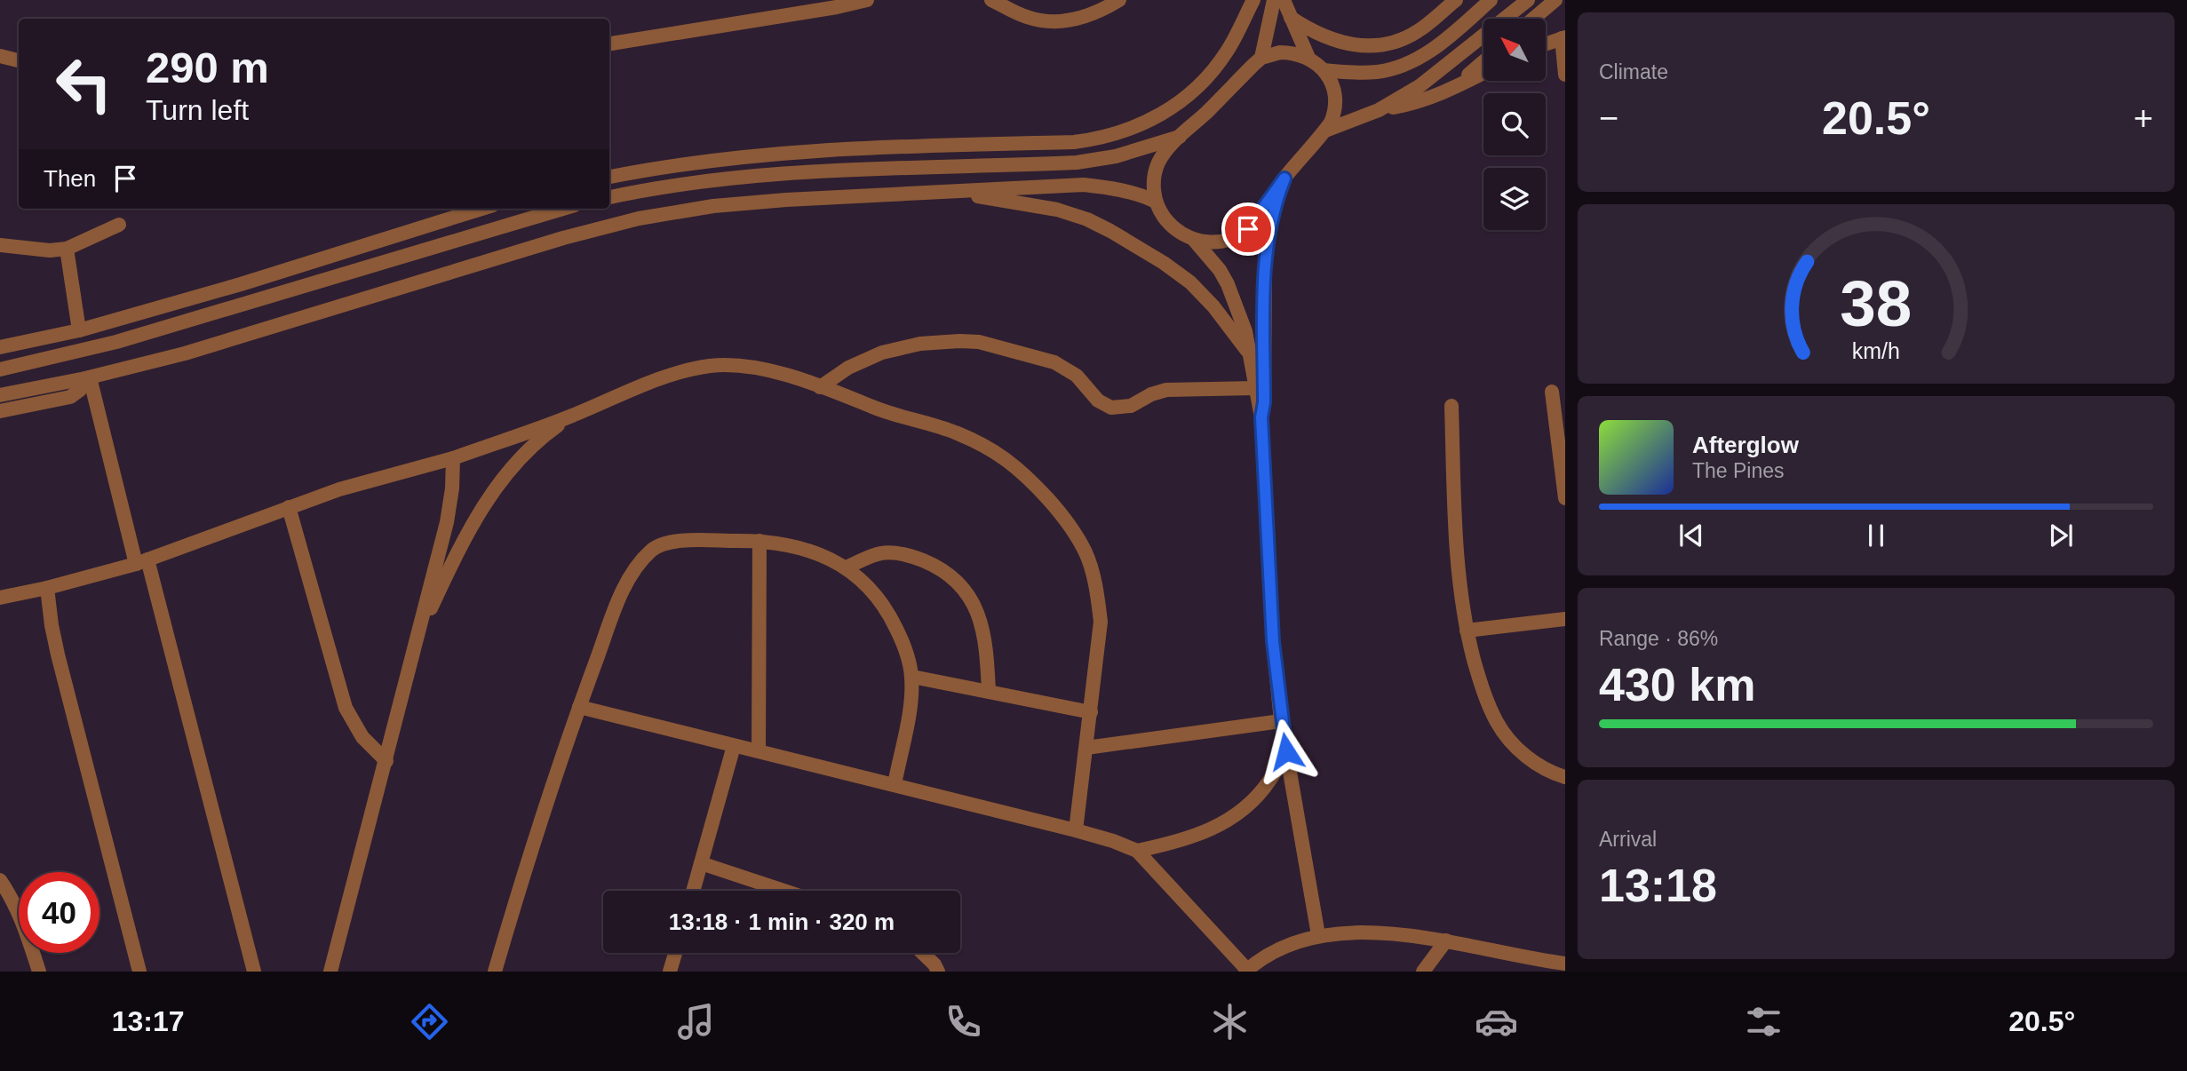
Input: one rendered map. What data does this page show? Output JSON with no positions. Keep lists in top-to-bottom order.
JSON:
{
  "north": "top left",
  "page": {
    "tile": [
      "Climate",
      ["Range · 86%", "430 km"],
      ["Arrival", "13:18"]
    ],
    "turn": ["290 m", "Turn left"],
    "heat": ["−", "20.5°", "+"],
    "then": "Then",
    "song": ["Afterglow", "The Pines"],
    "limit": "40",
    "trip": "13:18 · 1 min · 320 m",
    "tabs": ["13:17", "20.5°"],
    "gauge": ["38", "km/h"]
  }
}
